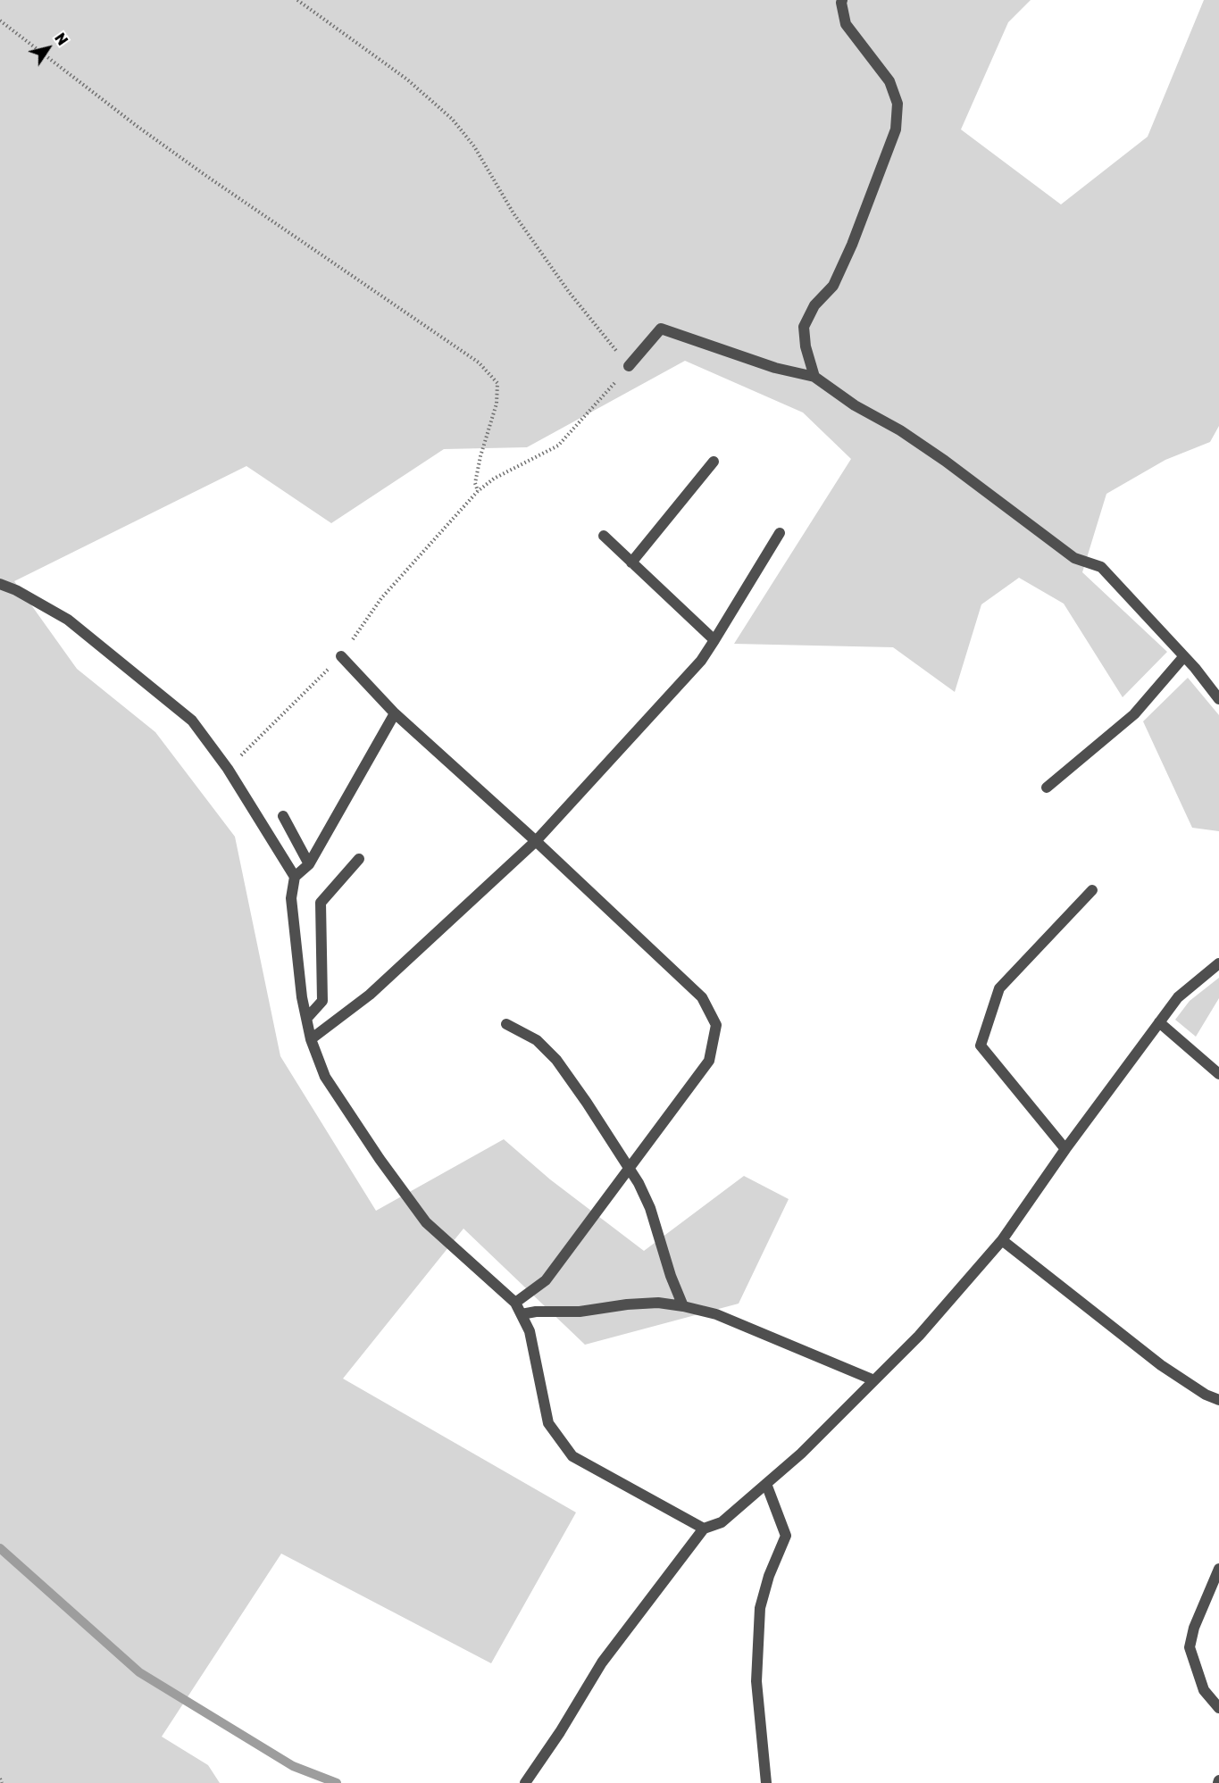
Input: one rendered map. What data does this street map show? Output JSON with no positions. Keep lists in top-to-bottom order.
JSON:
{
  "north": "top right"
}
